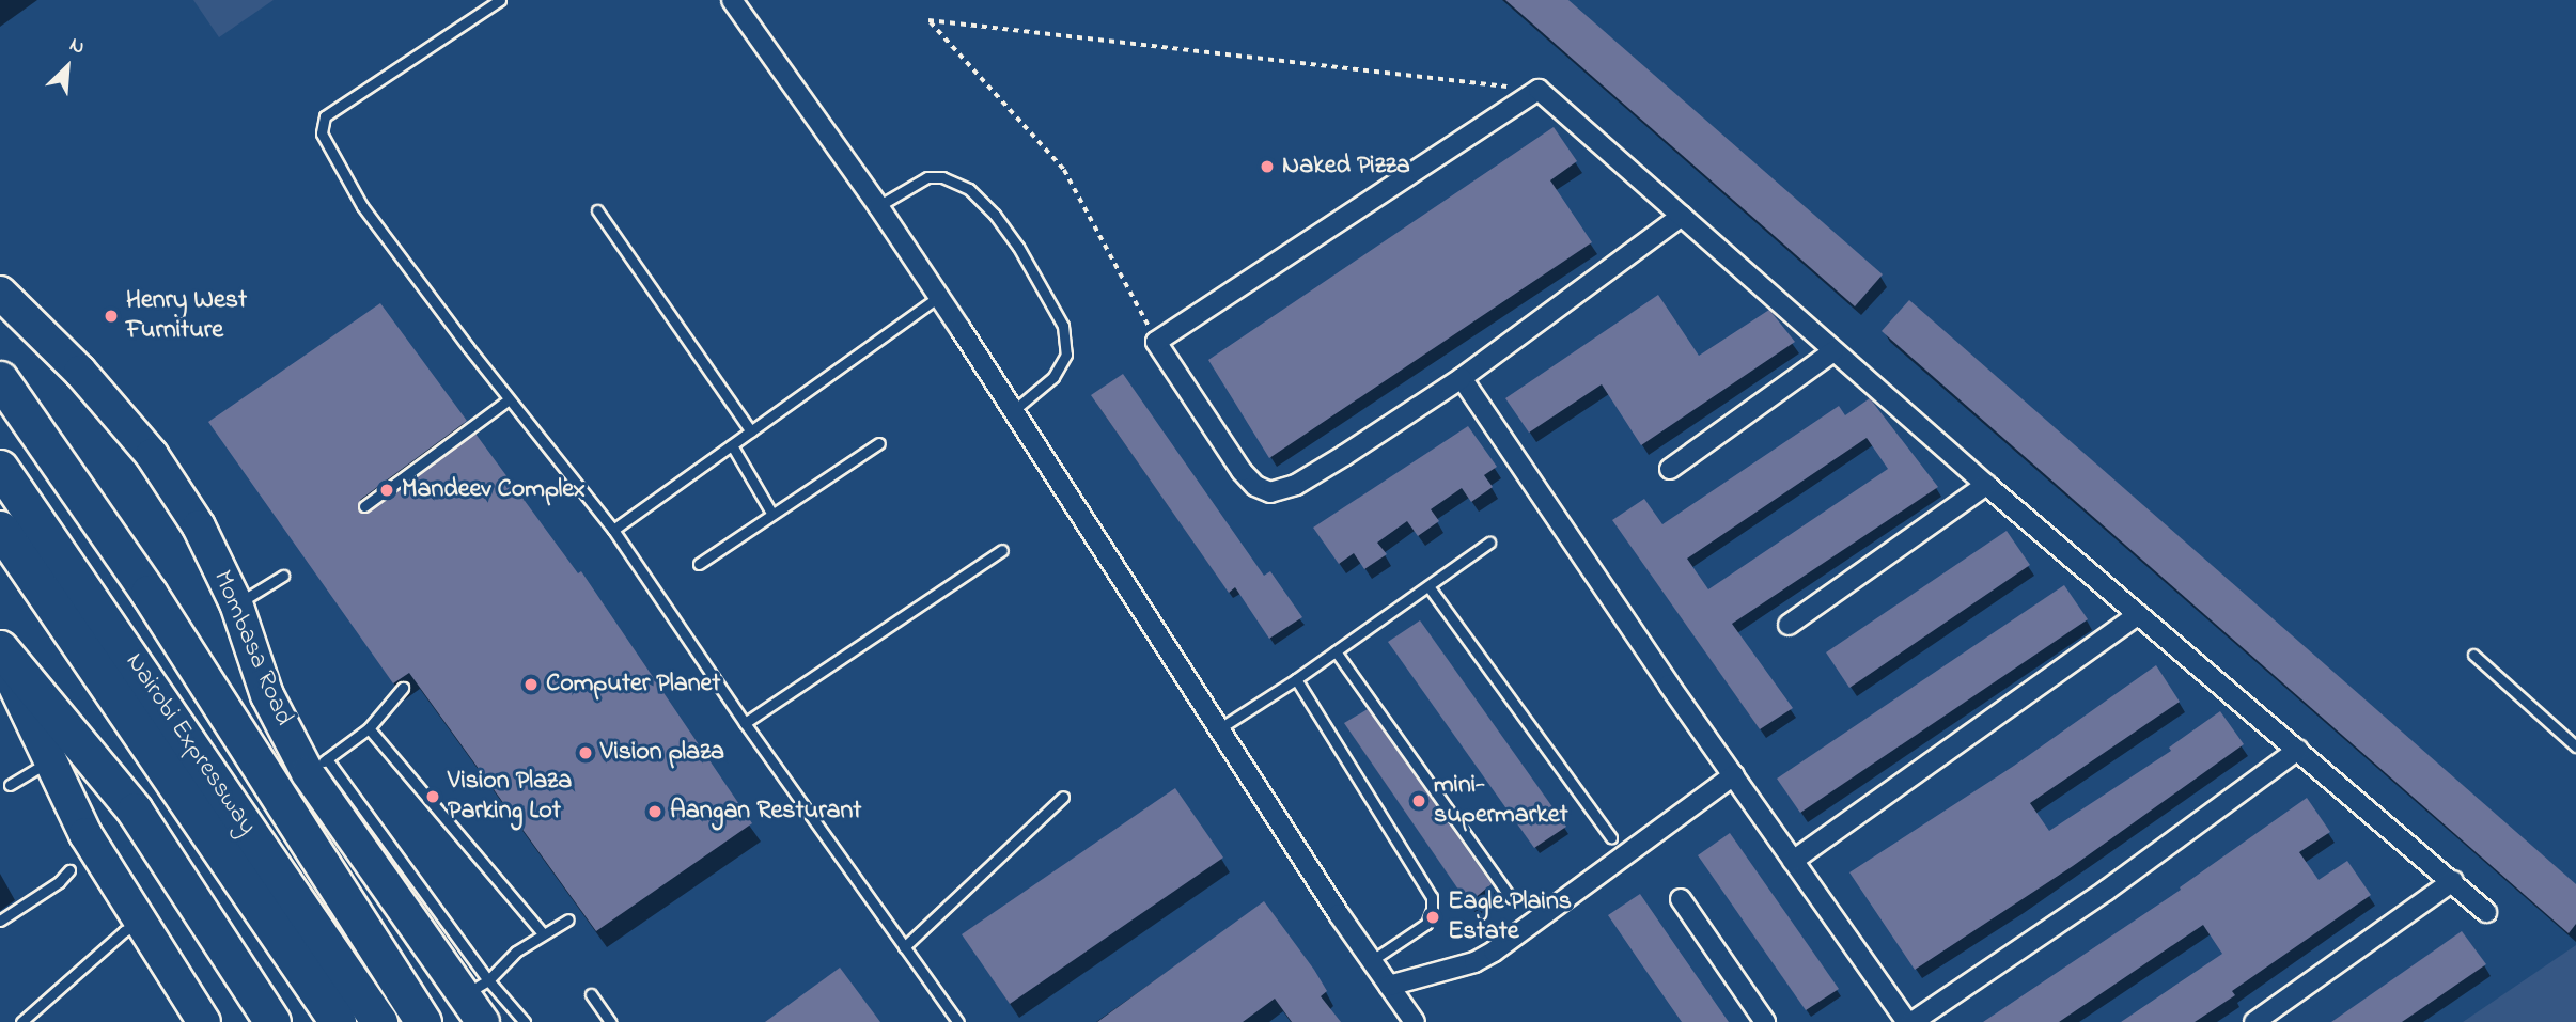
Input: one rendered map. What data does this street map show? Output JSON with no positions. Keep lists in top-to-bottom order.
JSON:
{
  "streets": {
    "highway": ["Mombasa Road", "Nairobi Expressway"]
  },
  "places": [
    "Naked Pizza",
    "Henry West Furniture",
    "Mandeev Complex",
    "Computer Planet",
    "Vision plaza",
    "Vision Plaza Parking Lot",
    "mini- supermarket",
    "Aangan Resturant",
    "Eagle Plains Estate"
  ],
  "north": "top right"
}
